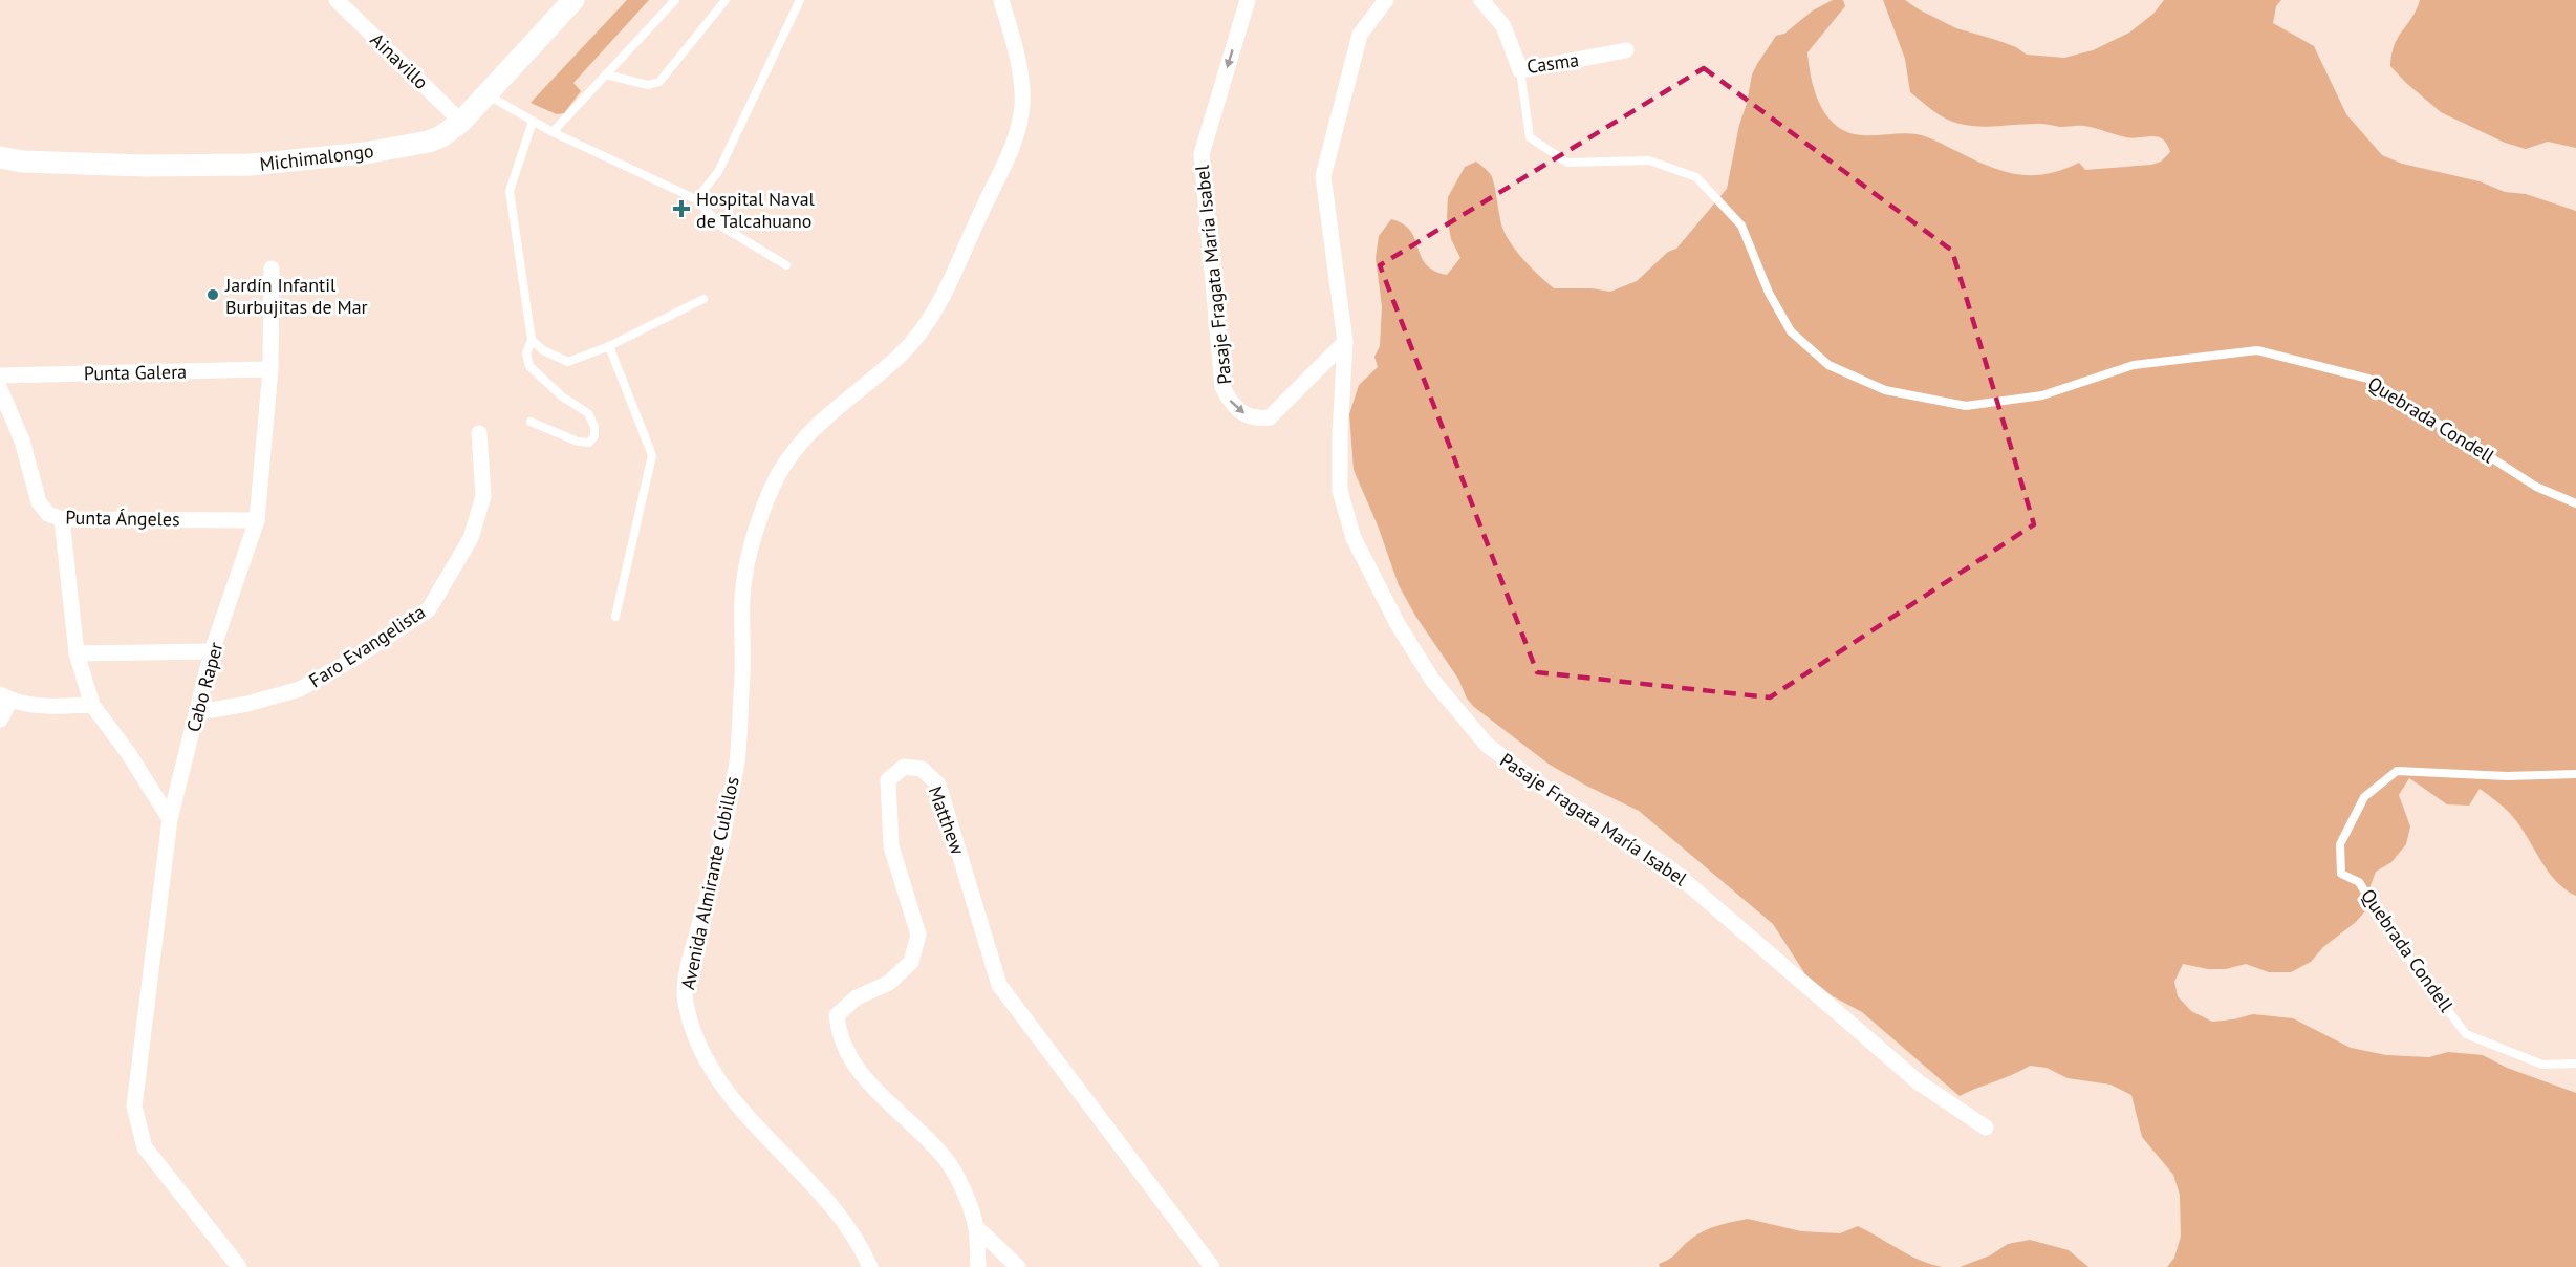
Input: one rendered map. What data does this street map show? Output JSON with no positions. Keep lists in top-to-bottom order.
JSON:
{
  "streets": {
    "main road": ["Michimalongo"],
    "street": [
      "Ainavillo",
      "Casma",
      "Pasaje Fragata María Isabel",
      "Punta Galera",
      "Punta Ángeles",
      "Faro Evangelista",
      "Cabo Raper",
      "Matthew",
      "Avenida Almirante Cubillos"
    ],
    "lane": ["Quebrada Condell"]
  },
  "crossings": [
    ["Ainavillo", "Michimalongo"],
    ["Casma", "Quebrada Condell"],
    ["Punta Galera", "Cabo Raper"],
    ["Punta Ángeles", "Cabo Raper"],
    ["Faro Evangelista", "Cabo Raper"]
  ],
  "places": {
    "health": ["Hospital Naval de Talcahuano"],
    "other": ["Jardín Infantil Burbujitas de Mar"]
  }
}
